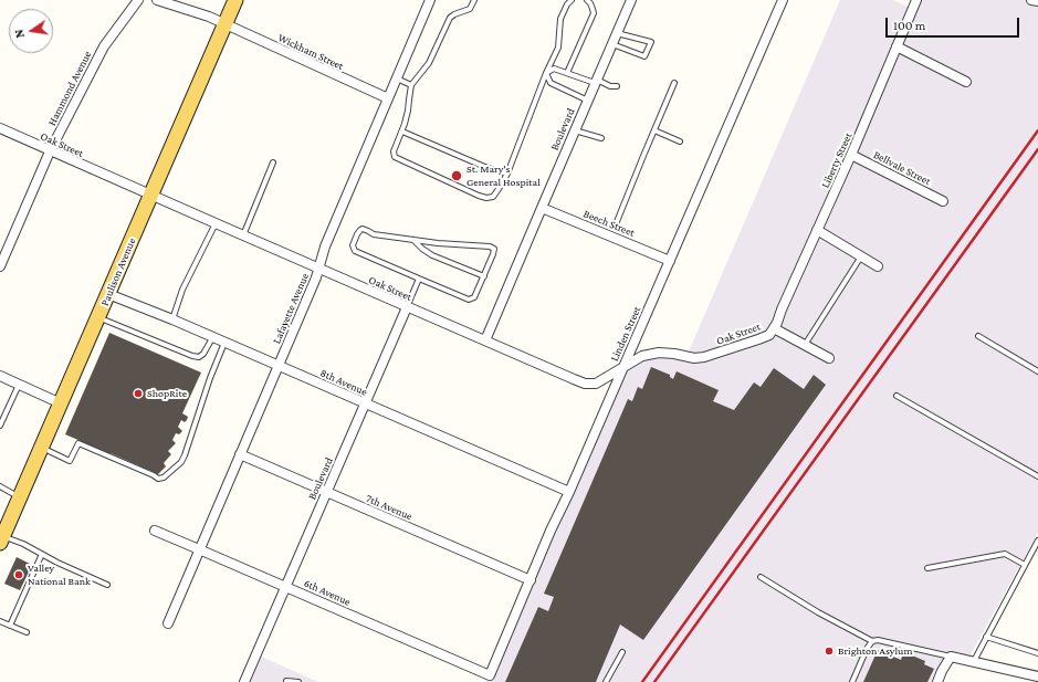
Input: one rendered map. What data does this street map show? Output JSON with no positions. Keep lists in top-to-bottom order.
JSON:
{
  "streets": {
    "main road": ["Paulison Avenue"],
    "street": [
      "Wickham Street",
      "Hammond Avenue",
      "Boulevard",
      "Oak Street",
      "Liberty Street",
      "Bellvale Street",
      "Beech Street",
      "Lafayette Avenue",
      "Linden Street",
      "8th Avenue",
      "7th Avenue",
      "6th Avenue"
    ]
  },
  "crossings": [
    ["Wickham Street", "Paulison Avenue"],
    ["Wickham Street", "Lafayette Avenue"],
    ["Hammond Avenue", "Oak Street"],
    ["Boulevard", "Oak Street"],
    ["Boulevard", "Beech Street"],
    ["Boulevard", "8th Avenue"],
    ["Boulevard", "7th Avenue"],
    ["Boulevard", "6th Avenue"],
    ["Oak Street", "Liberty Street"],
    ["Oak Street", "Paulison Avenue"],
    ["Oak Street", "Lafayette Avenue"],
    ["Oak Street", "Linden Street"],
    ["Liberty Street", "Bellvale Street"],
    ["Beech Street", "Linden Street"],
    ["Paulison Avenue", "8th Avenue"],
    ["Lafayette Avenue", "8th Avenue"],
    ["Lafayette Avenue", "7th Avenue"],
    ["Lafayette Avenue", "6th Avenue"],
    ["Linden Street", "8th Avenue"],
    ["Linden Street", "7th Avenue"],
    ["Linden Street", "6th Avenue"]
  ],
  "places": [
    "St. Mary's General Hospital",
    "ShopRite",
    "Valley National Bank",
    "Brighton Asylum"
  ],
  "scale_bar": "100 m",
  "north": "left"
}
